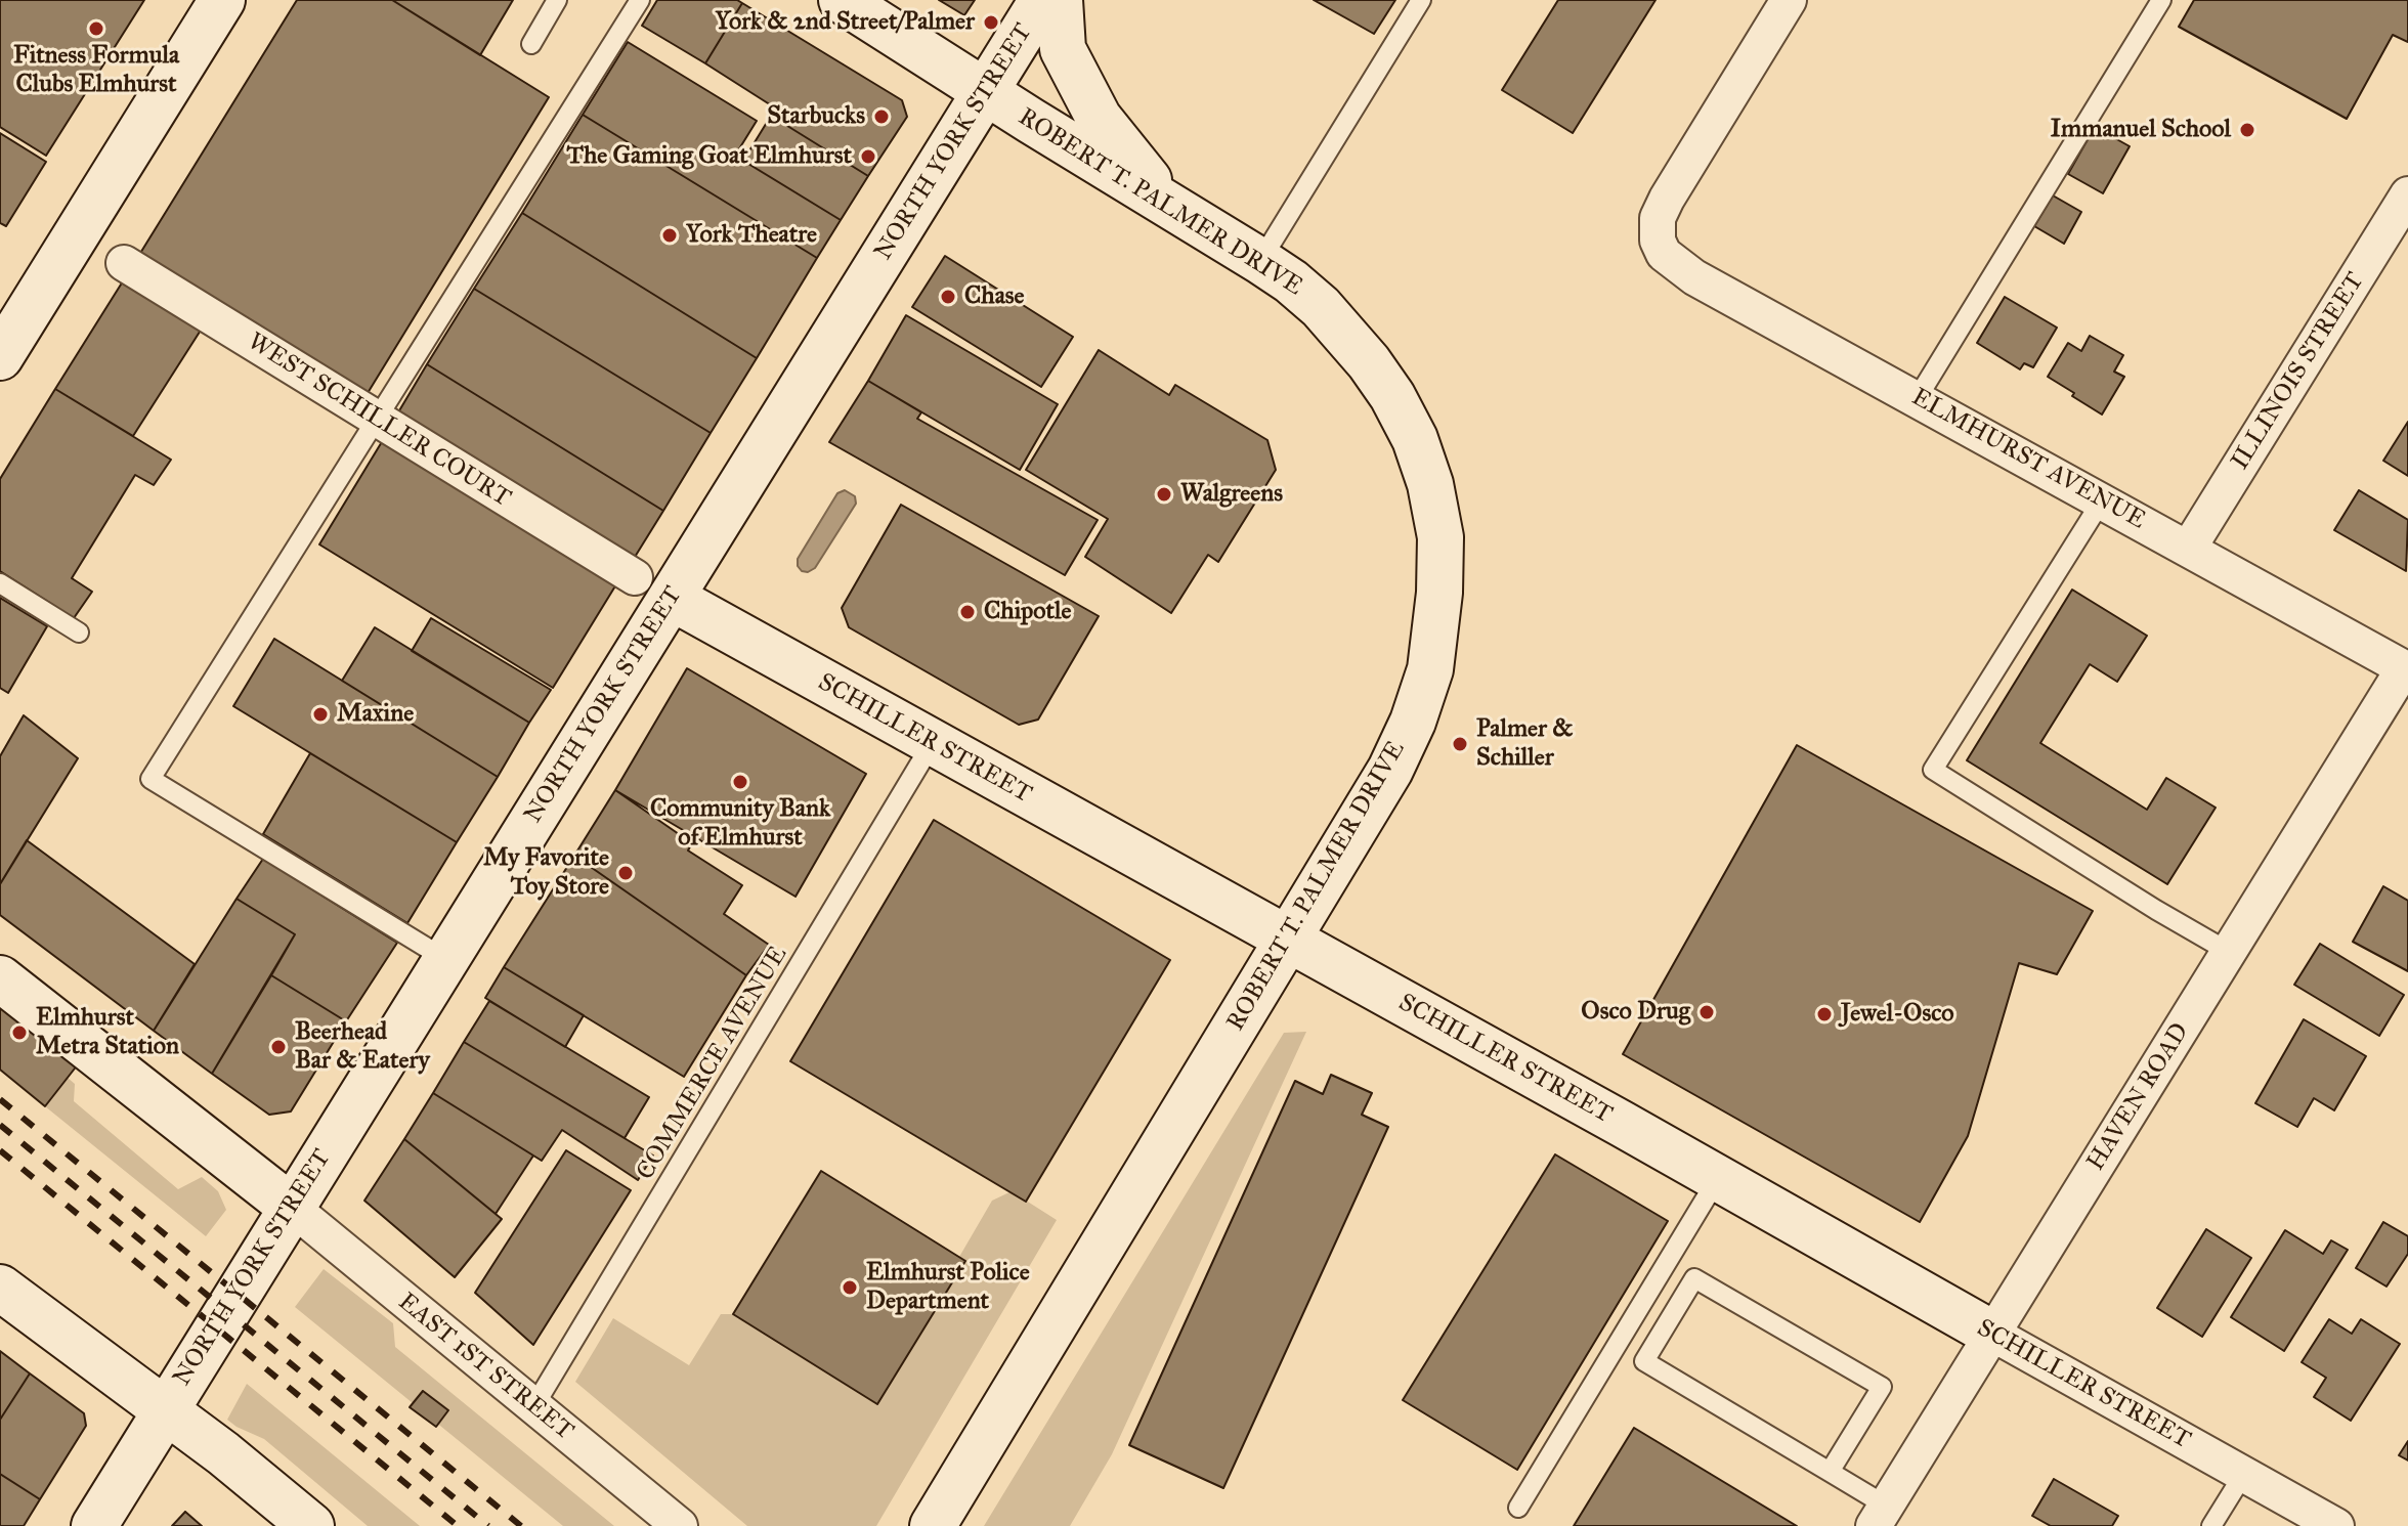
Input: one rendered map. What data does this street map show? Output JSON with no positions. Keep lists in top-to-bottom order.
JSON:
{
  "streets": {
    "street": [
      "NORTH YORK STREET",
      "ROBERT T. PALMER DRIVE",
      "ILLINOIS STREET",
      "WEST SCHILLER COURT",
      "ELMHURST AVENUE",
      "SCHILLER STREET",
      "HAVEN ROAD",
      "EAST 1ST STREET"
    ],
    "lane": ["COMMERCE AVENUE"]
  },
  "crossings": [
    ["NORTH YORK STREET", "ROBERT T. PALMER DRIVE"],
    ["NORTH YORK STREET", "WEST SCHILLER COURT"],
    ["NORTH YORK STREET", "SCHILLER STREET"],
    ["NORTH YORK STREET", "EAST 1ST STREET"],
    ["ROBERT T. PALMER DRIVE", "SCHILLER STREET"],
    ["ILLINOIS STREET", "ELMHURST AVENUE"],
    ["WEST SCHILLER COURT", "SCHILLER STREET"],
    ["ELMHURST AVENUE", "HAVEN ROAD"],
    ["SCHILLER STREET", "COMMERCE AVENUE"],
    ["SCHILLER STREET", "HAVEN ROAD"],
    ["COMMERCE AVENUE", "EAST 1ST STREET"]
  ],
  "places": [
    "York & 2nd Street/Palmer",
    "Fitness Formula Clubs Elmhurst",
    "Starbucks",
    "Immanuel School",
    "The Gaming Goat Elmhurst",
    "York Theatre",
    "Chase",
    "Walgreens",
    "Chipotle",
    "Maxine",
    "Palmer & Schiller",
    "Community Bank of Elmhurst",
    "My Favorite Toy Store",
    "Osco Drug",
    "Jewel-Osco",
    "Elmhurst Metra Station",
    "Beerhead Bar & Eatery",
    "Elmhurst Police Department"
  ]
}
